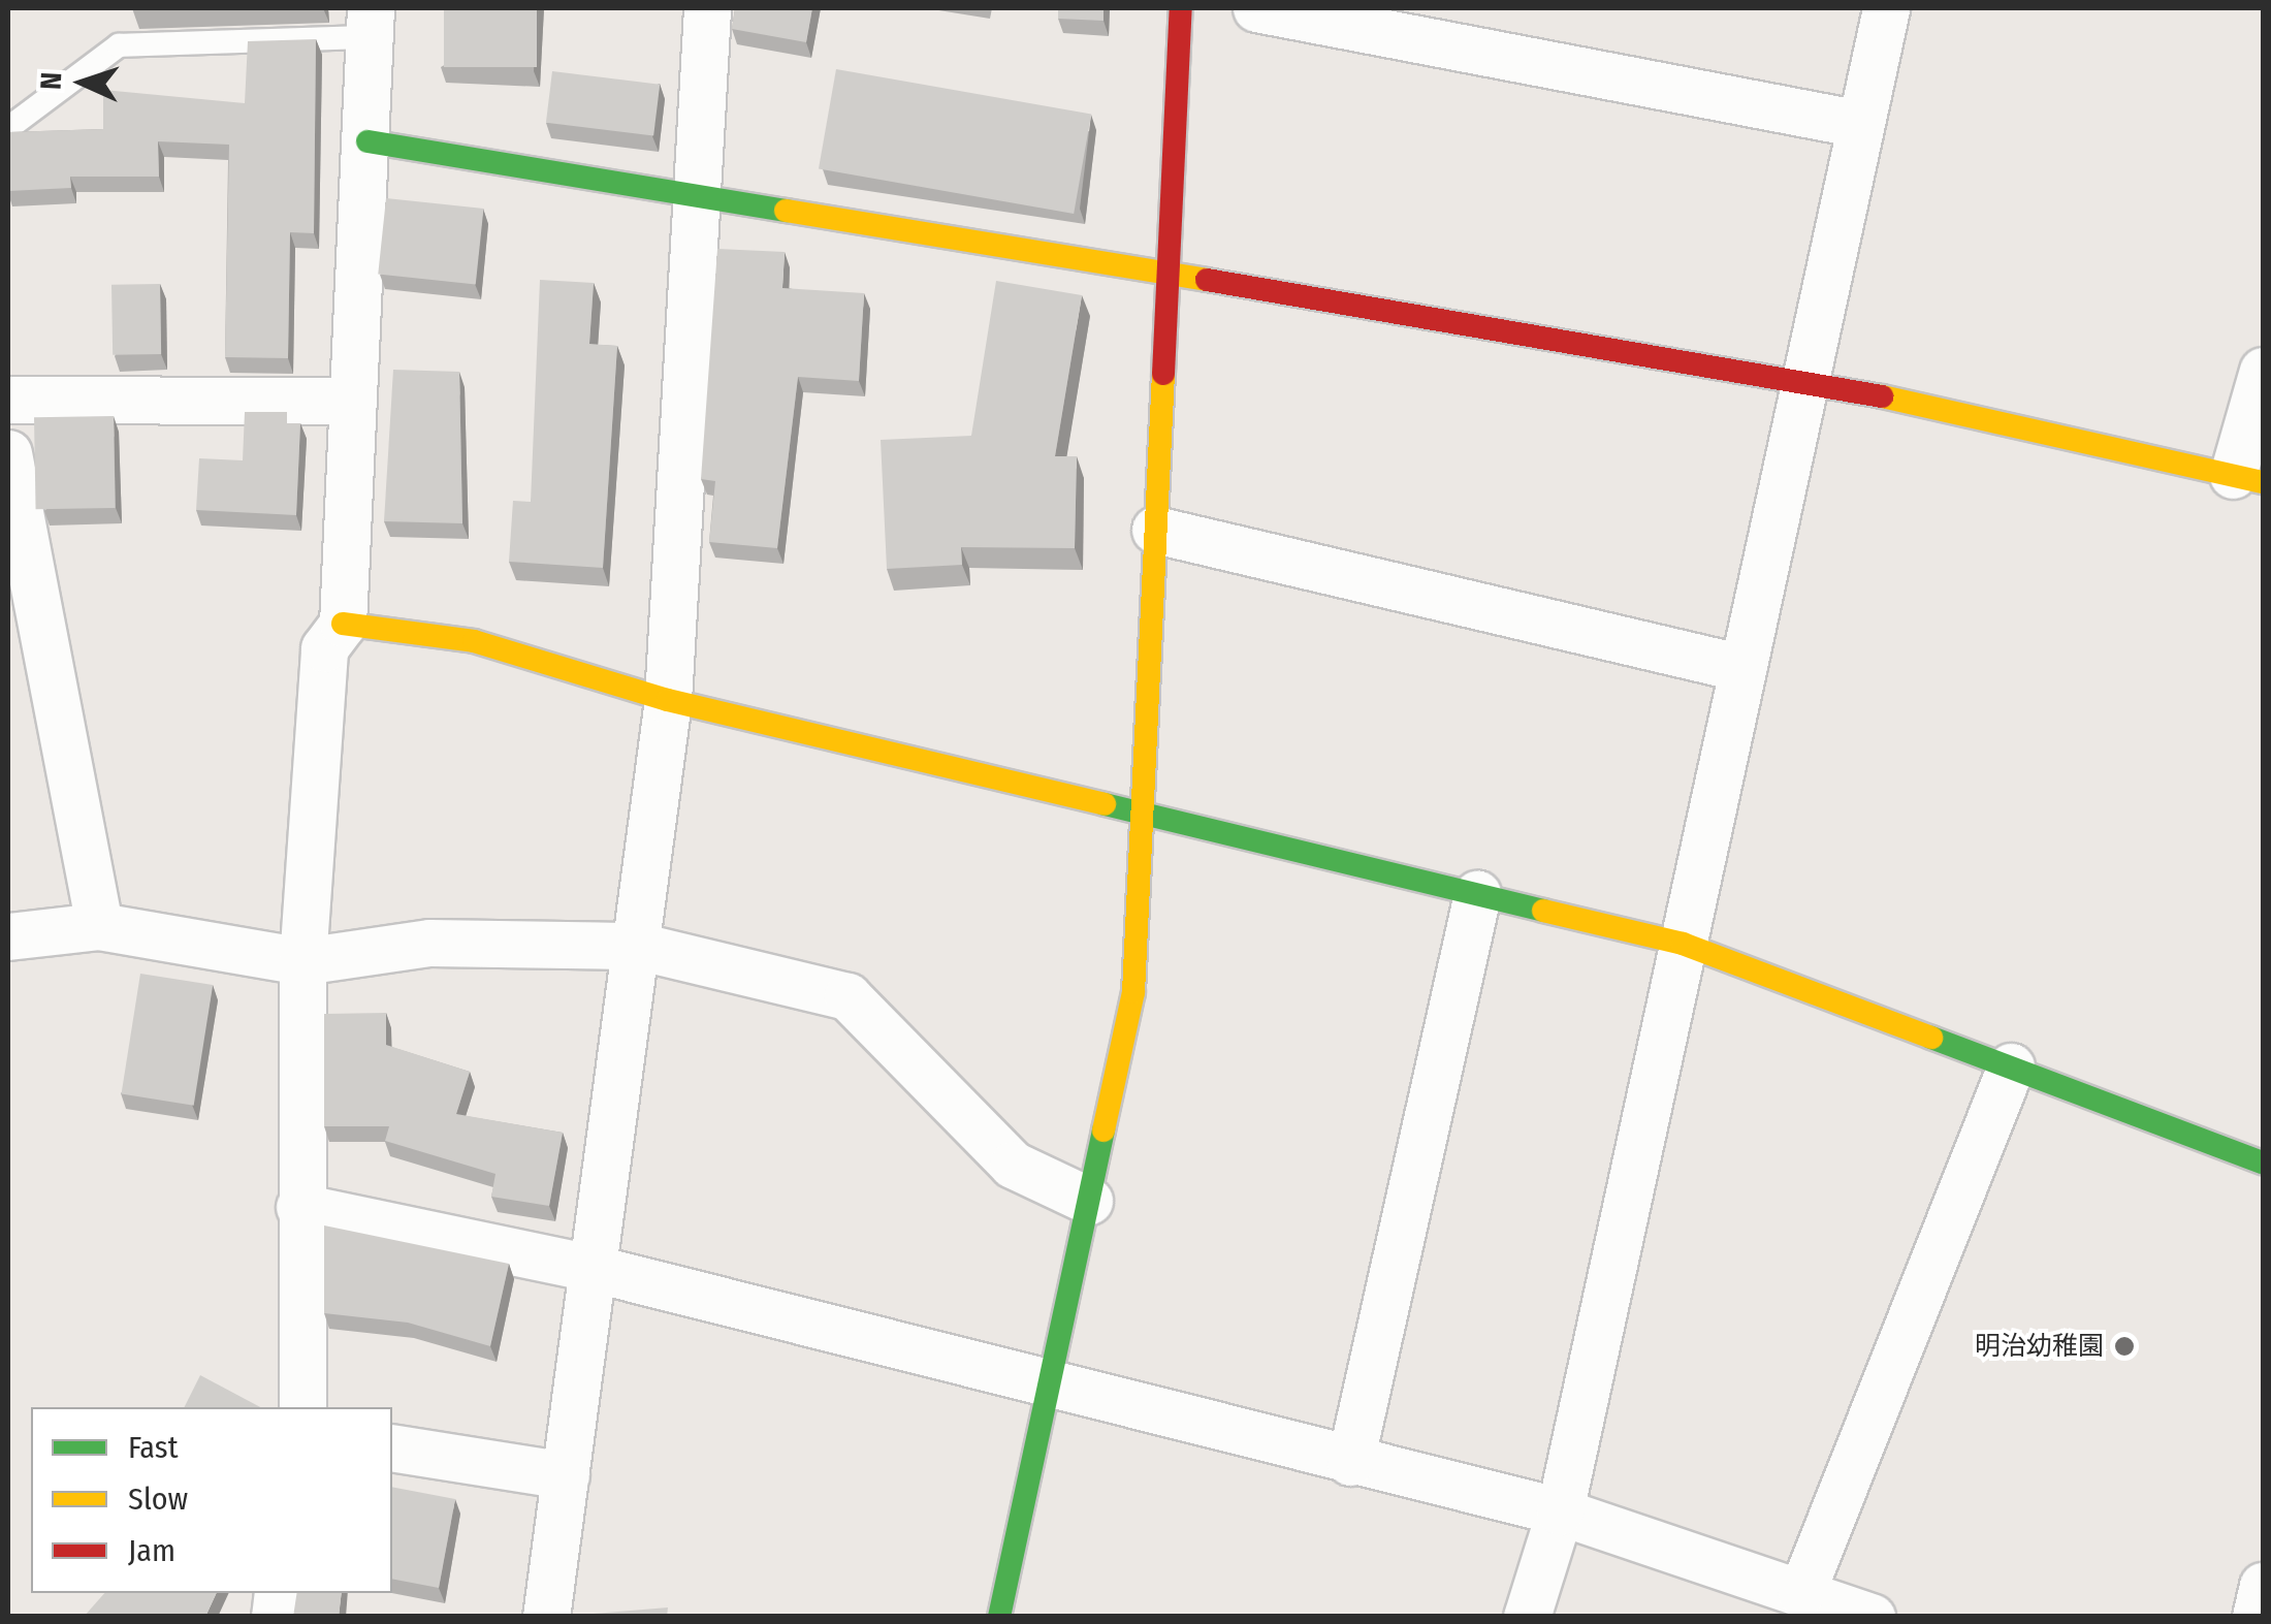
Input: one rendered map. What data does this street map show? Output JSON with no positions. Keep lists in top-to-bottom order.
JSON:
{
  "places": ["明治幼稚園"],
  "legend": ["Fast", "Slow", "Jam"],
  "north": "left"
}
